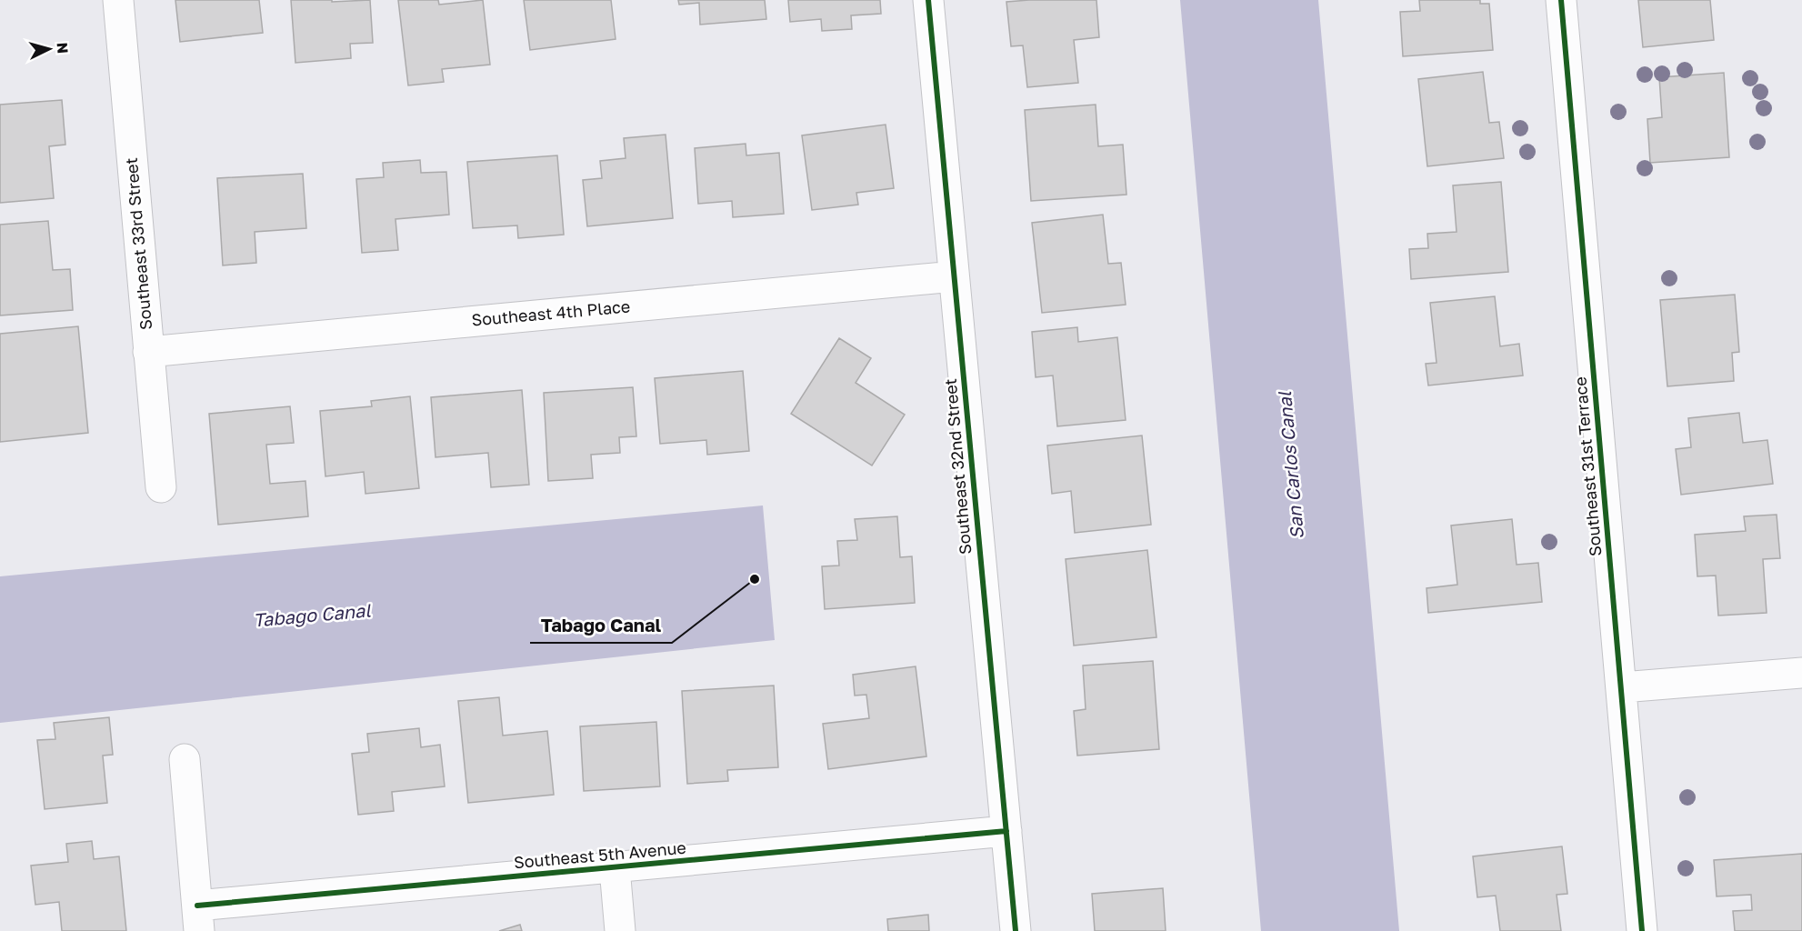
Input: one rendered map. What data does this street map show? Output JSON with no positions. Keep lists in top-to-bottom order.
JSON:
{
  "streets": {
    "street": [
      "Southeast 33rd Street",
      "Southeast 4th Place",
      "Southeast 32nd Street",
      "Southeast 31st Terrace",
      "Southeast 5th Avenue"
    ]
  },
  "crossings": [
    ["Southeast 33rd Street", "Southeast 4th Place"],
    ["Southeast 4th Place", "Southeast 32nd Street"],
    ["Southeast 32nd Street", "Southeast 5th Avenue"]
  ],
  "water": ["San Carlos Canal", "Tabago Canal"],
  "places": ["Tabago Canal"],
  "north": "right"
}
